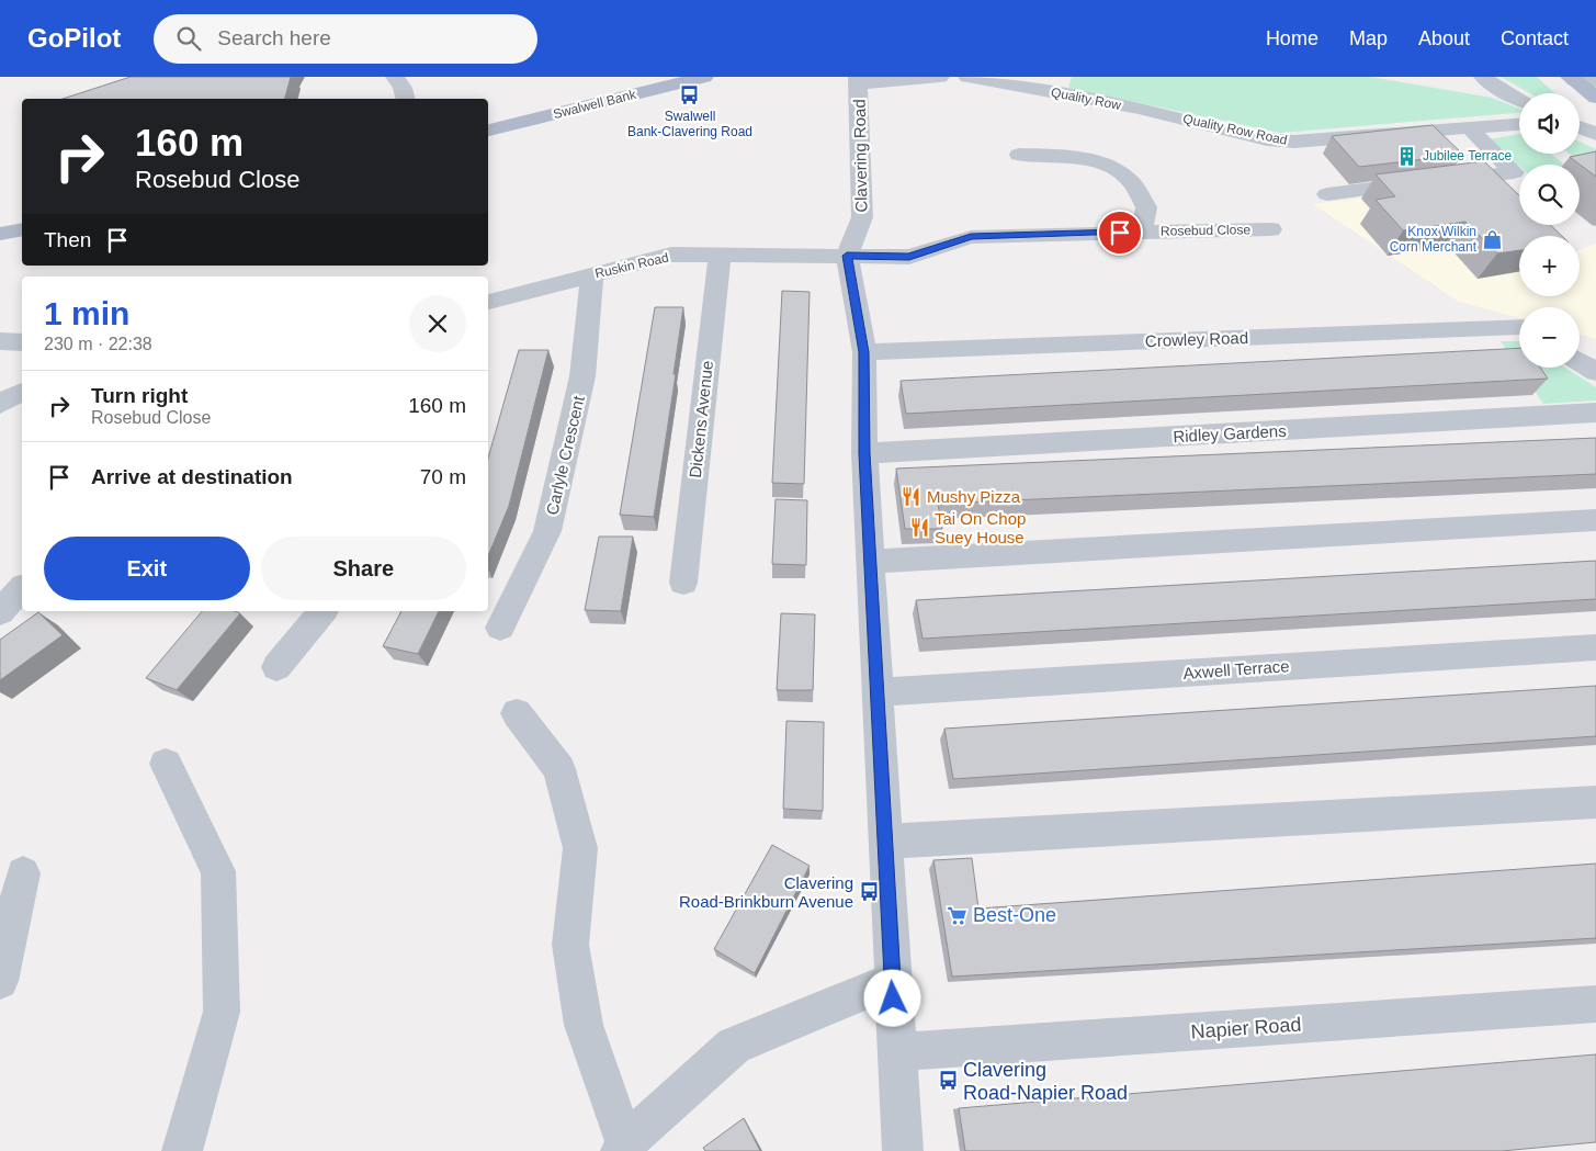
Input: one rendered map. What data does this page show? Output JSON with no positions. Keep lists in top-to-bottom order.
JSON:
{
  "streets": {
    "main road": ["Swalwell Bank"],
    "street": [
      "Quality Row",
      "Quality Row Road",
      "Clavering Road",
      "Rosebud Close",
      "Ruskin Road",
      "Crowley Road",
      "Dickens Avenue",
      "Ridley Gardens",
      "Carlyle Crescent",
      "Axwell Terrace",
      "Napier Road"
    ]
  },
  "crossings": [
    ["Quality Row", "Quality Row Road"],
    ["Clavering Road", "Rosebud Close"],
    ["Clavering Road", "Ruskin Road"],
    ["Rosebud Close", "Ruskin Road"],
    ["Ruskin Road", "Dickens Avenue"],
    ["Ruskin Road", "Carlyle Crescent"]
  ],
  "places": {
    "bus stop": ["Swalwell Bank-Clavering Road", "Clavering Road-Brinkburn Avenue", "Clavering Road-Napier Road"],
    "building": ["Jubilee Terrace"],
    "shop": ["Knox Wilkin Corn Merchant"],
    "restaurant": ["Mushy Pizza", "Tai On Chop Suey House"],
    "supermarket": ["Best-One"]
  },
  "page": {
    "header": "GoPilot",
    "search": "Search here",
    "nav": [
      "Home",
      "Map",
      "About",
      "Contact"
    ],
    "map_buttons": ["+", "−"],
    "turn": ["160 m", "Rosebud Close"],
    "then": "Then",
    "heading": ["1 min", "230 m · 22:38"],
    "list": [
      {
        "name": "Turn right",
        "note": "Rosebud Close",
        "value": "160 m"
      },
      {
        "name": "Arrive at destination",
        "value": "70 m"
      }
    ],
    "buttons": ["Exit", "Share"]
  }
}
